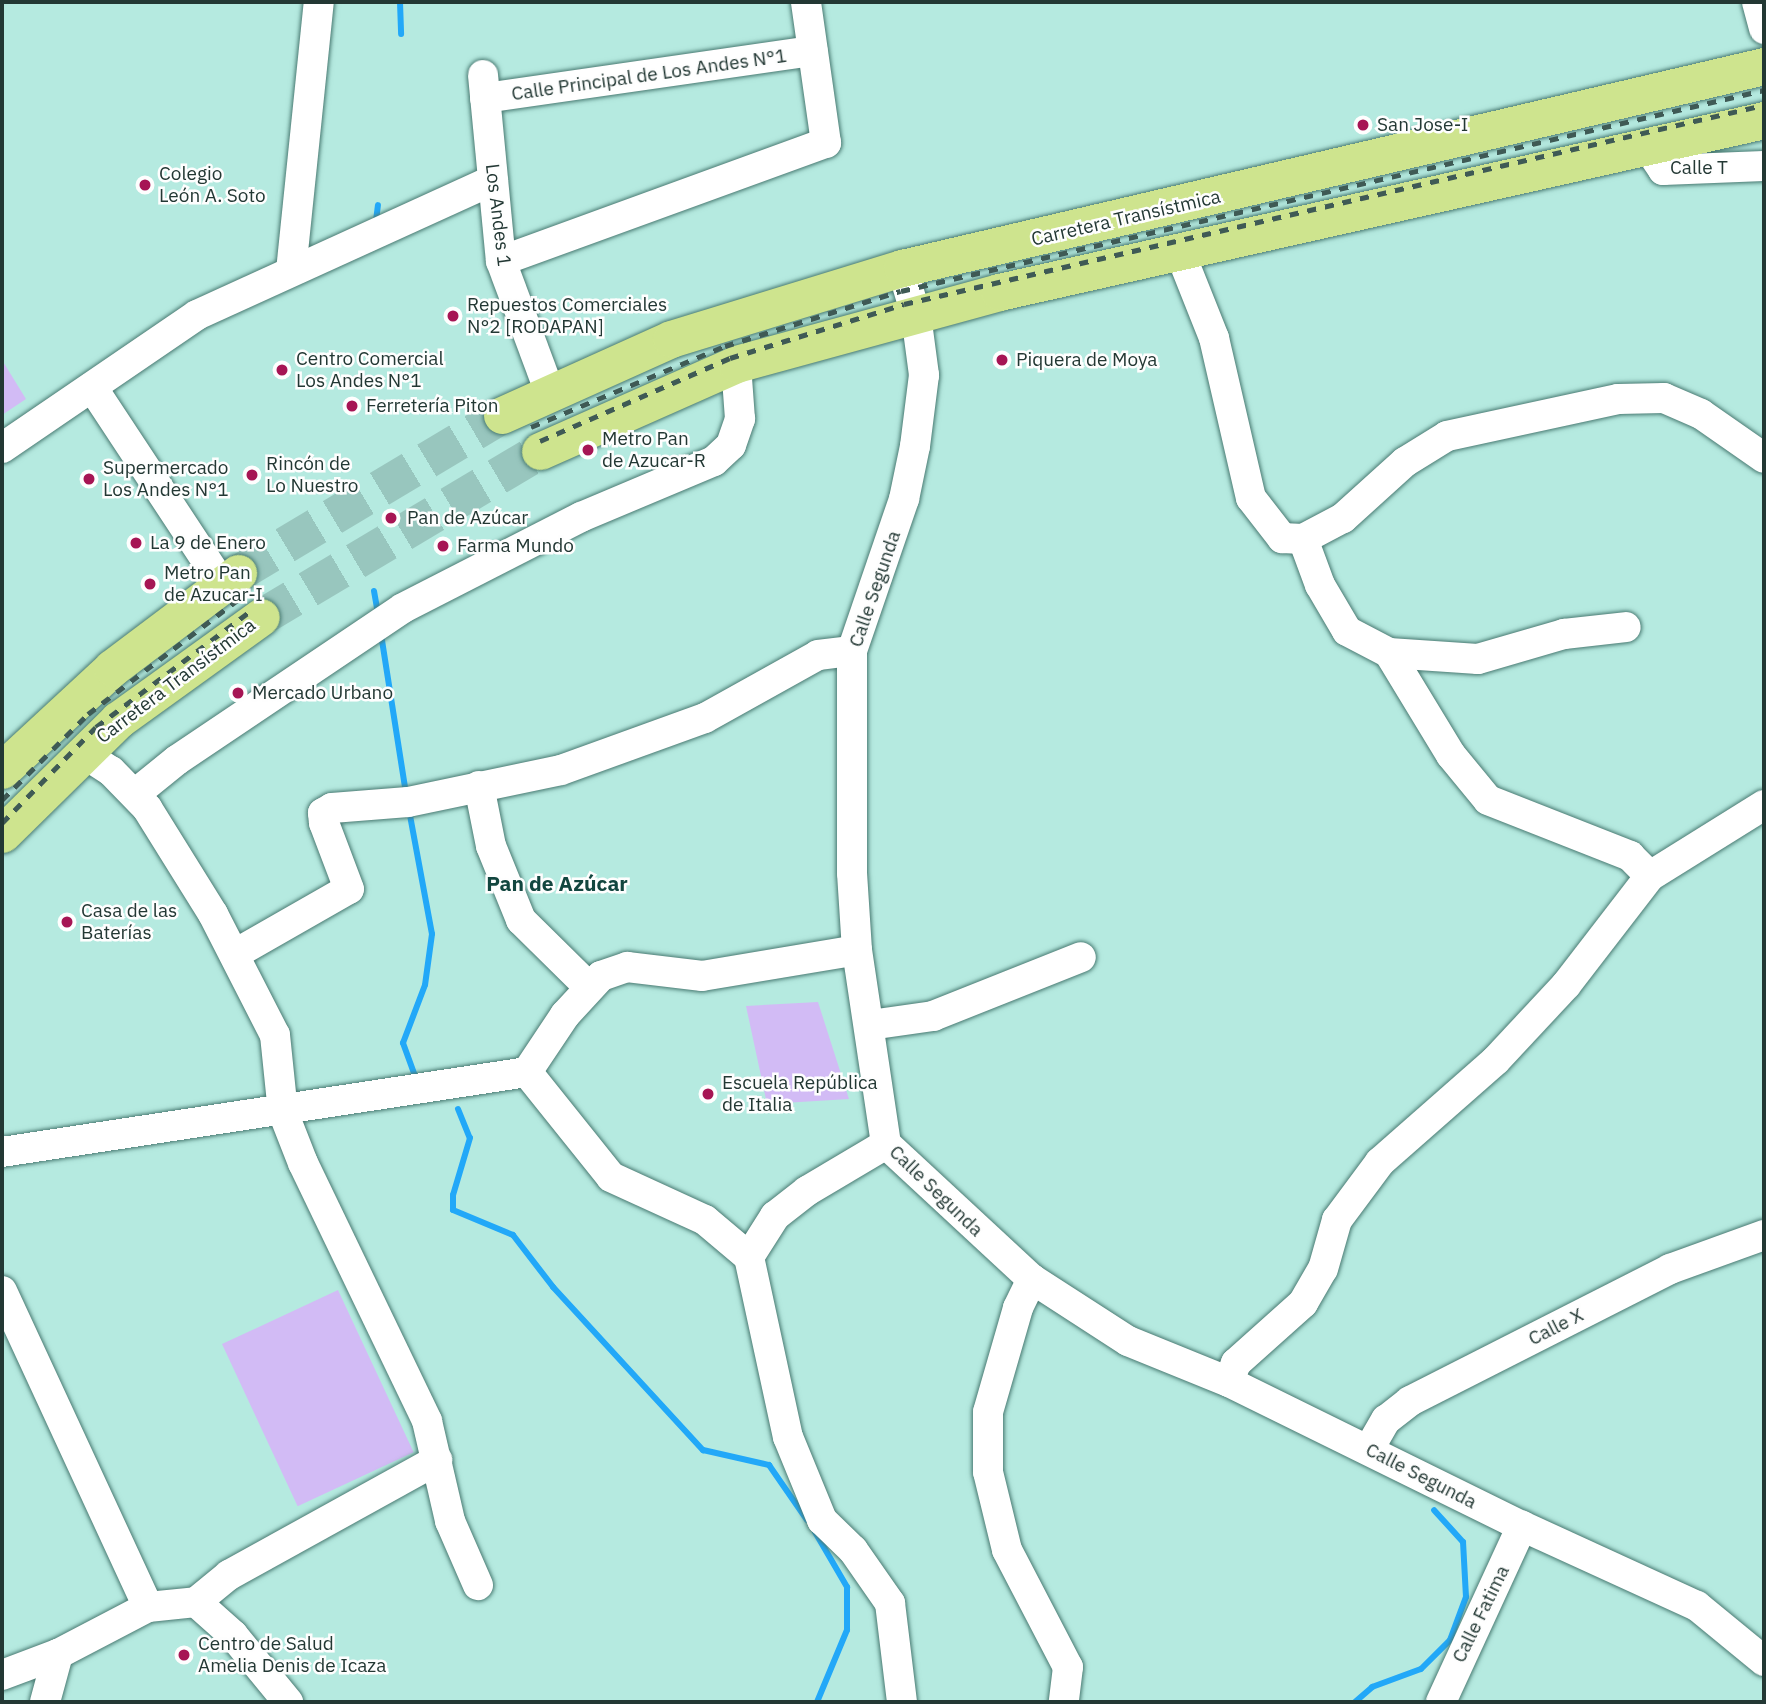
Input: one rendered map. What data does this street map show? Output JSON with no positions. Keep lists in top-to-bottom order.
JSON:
{
  "streets": {
    "main road": ["Carretera Transístmica"],
    "street": [
      "Calle Principal de Los Andes N°1",
      "Calle T",
      "Los Andes 1",
      "Calle Segunda",
      "Calle X",
      "Calle Fatima"
    ]
  },
  "crossings": [
    ["Calle Principal de Los Andes N°1", "Los Andes 1"],
    ["Los Andes 1", "Carretera Transístmica"],
    ["Carretera Transístmica", "Calle Segunda"],
    ["Calle Segunda", "Calle X"],
    ["Calle Segunda", "Calle Fatima"]
  ],
  "districts": ["Pan de Azúcar"],
  "places": [
    "San Jose-I",
    "Colegio León A. Soto",
    "Repuestos Comerciales N°2 [RODAPAN]",
    "Piquera de Moya",
    "Centro Comercial Los Andes N°1",
    "Ferretería Piton",
    "Metro Pan de Azucar-R",
    "Rincón de Lo Nuestro",
    "Supermercado Los Andes N°1",
    "Pan de Azúcar",
    "La 9 de Enero",
    "Farma Mundo",
    "Metro Pan de Azucar-I",
    "Mercado Urbano",
    "Casa de las Baterías",
    "Escuela República de Italia",
    "Centro de Salud Amelia Denis de Icaza"
  ]
}
